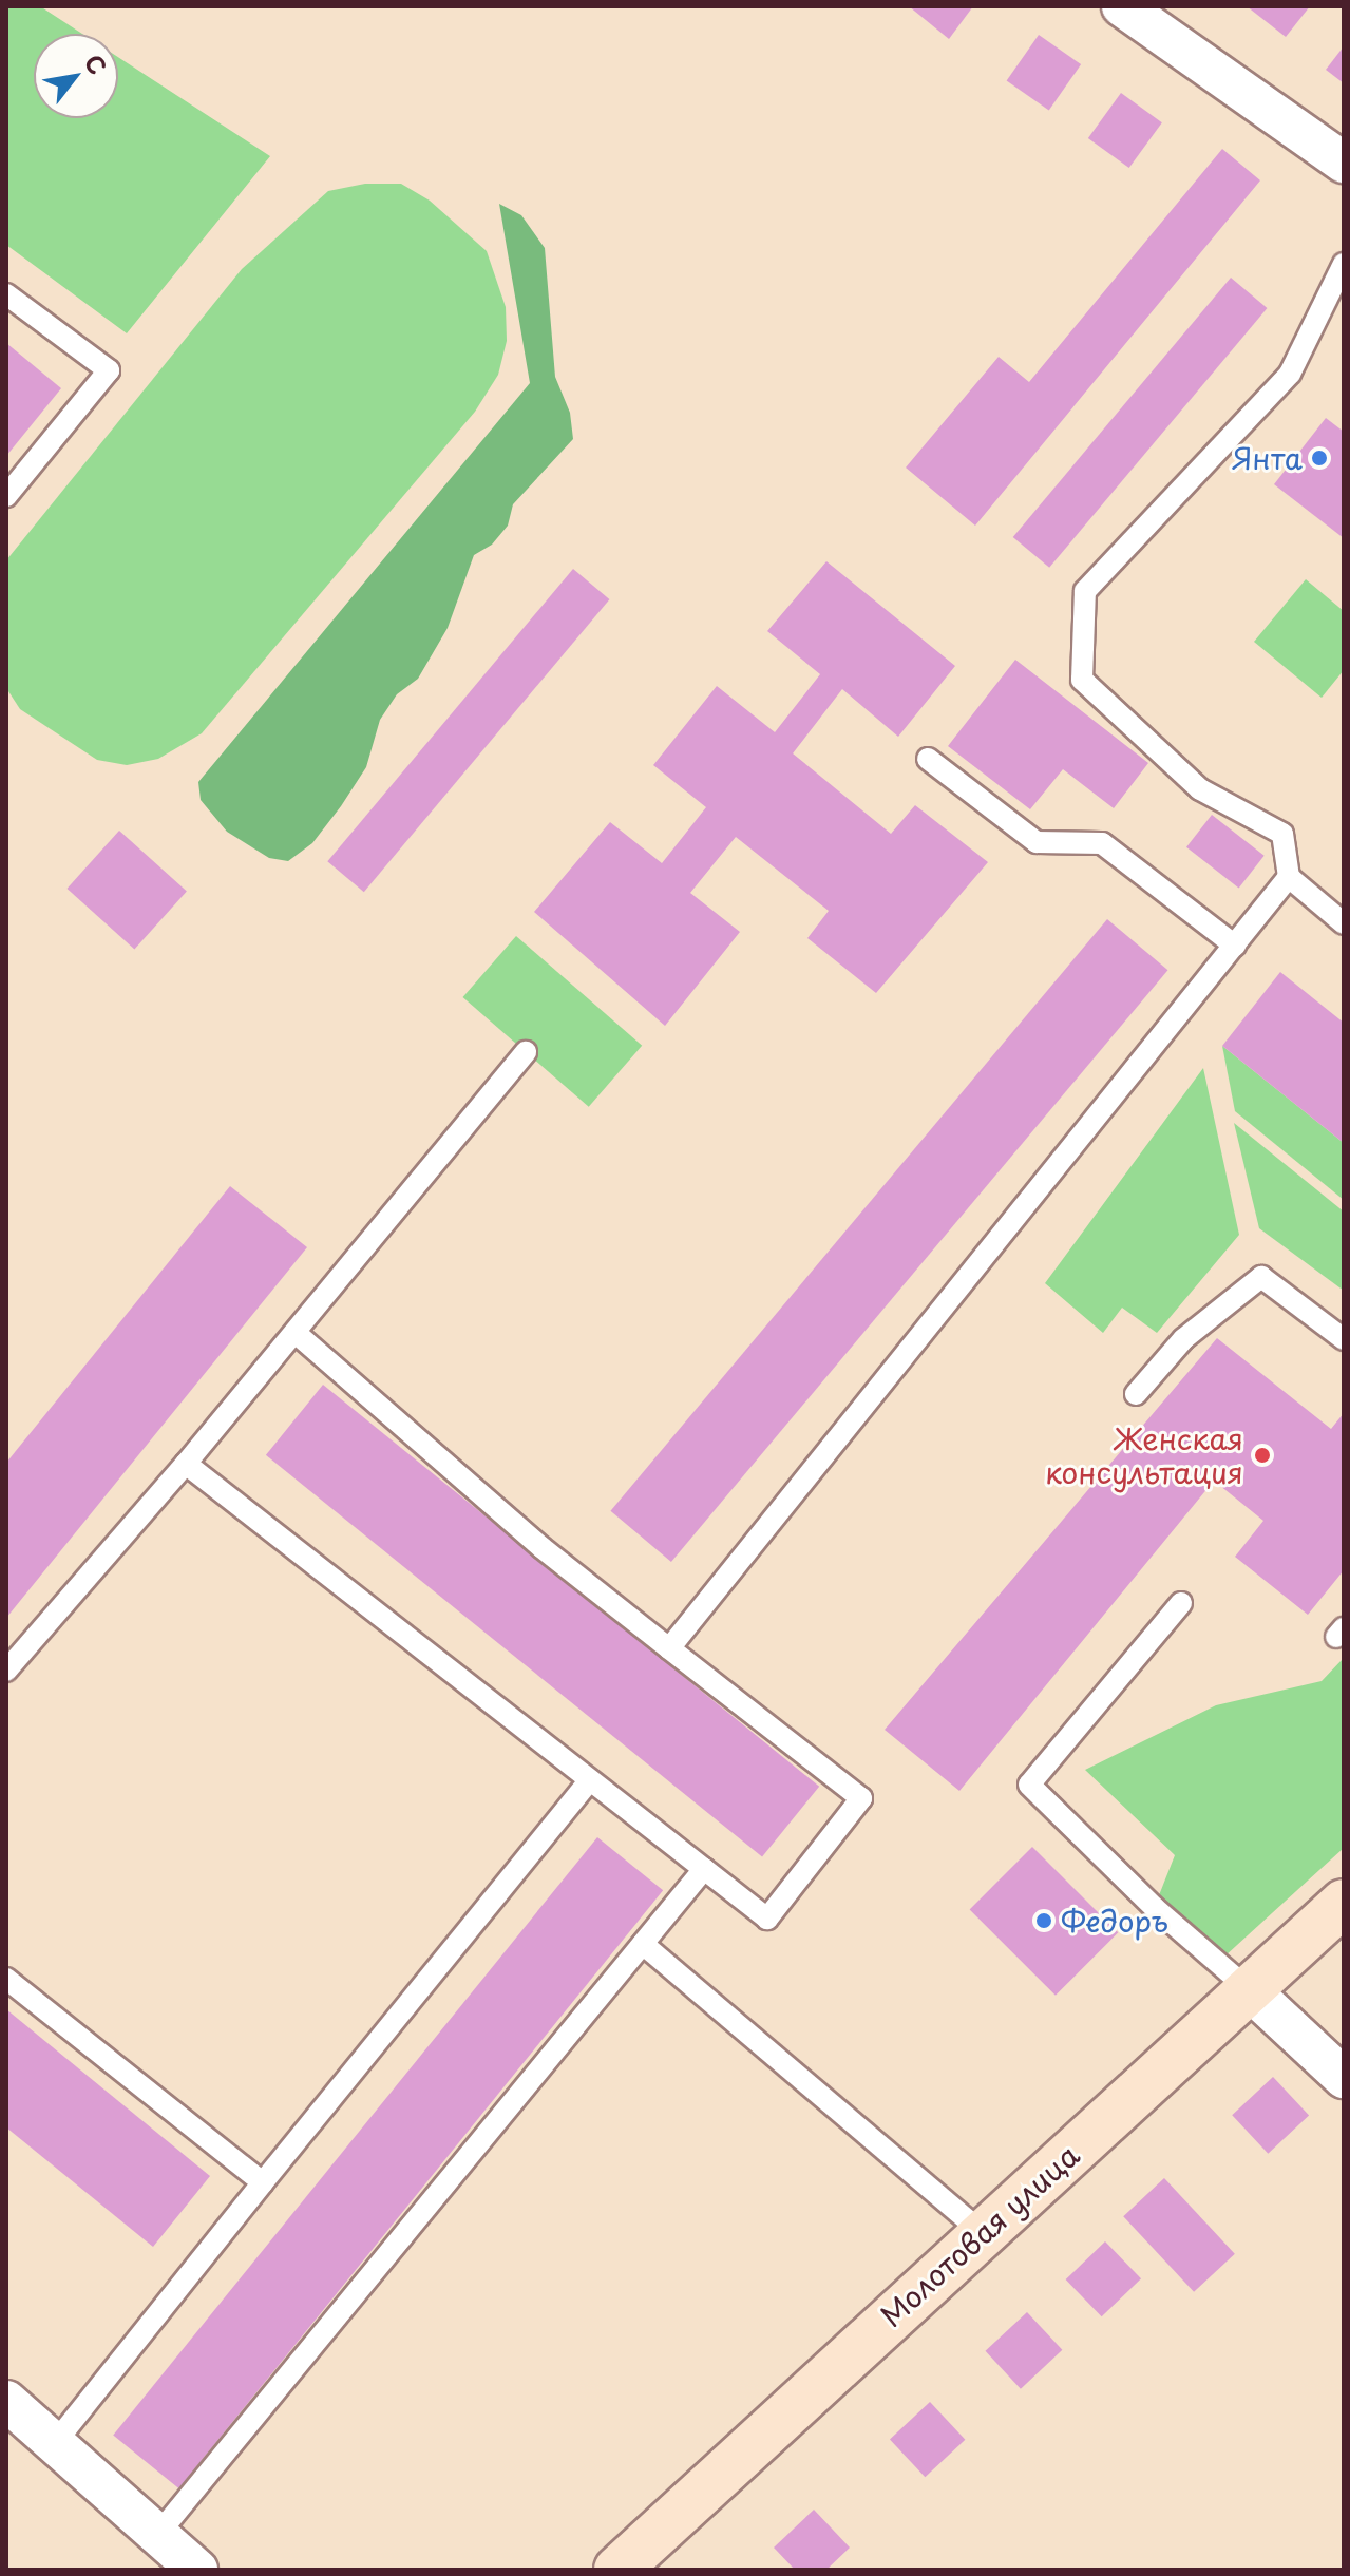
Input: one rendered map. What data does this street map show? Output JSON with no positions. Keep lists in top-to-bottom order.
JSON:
{
  "streets": {
    "street": ["Молотовая улица"]
  },
  "places": ["Янта", "Женская консультация", "Федоръ"],
  "north": "top right"
}
